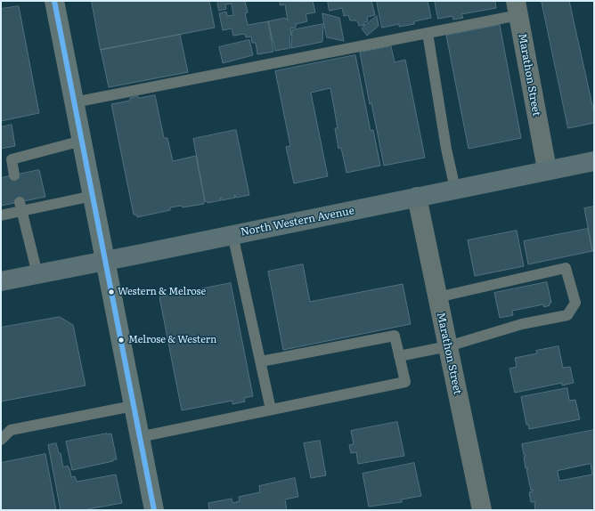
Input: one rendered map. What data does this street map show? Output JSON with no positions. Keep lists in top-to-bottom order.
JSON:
{
  "streets": {
    "main road": ["North Western Avenue"],
    "street": ["Marathon Street"]
  },
  "crossings": [
    ["Marathon Street", "North Western Avenue"]
  ],
  "places": ["Western & Melrose", "Melrose & Western"]
}
